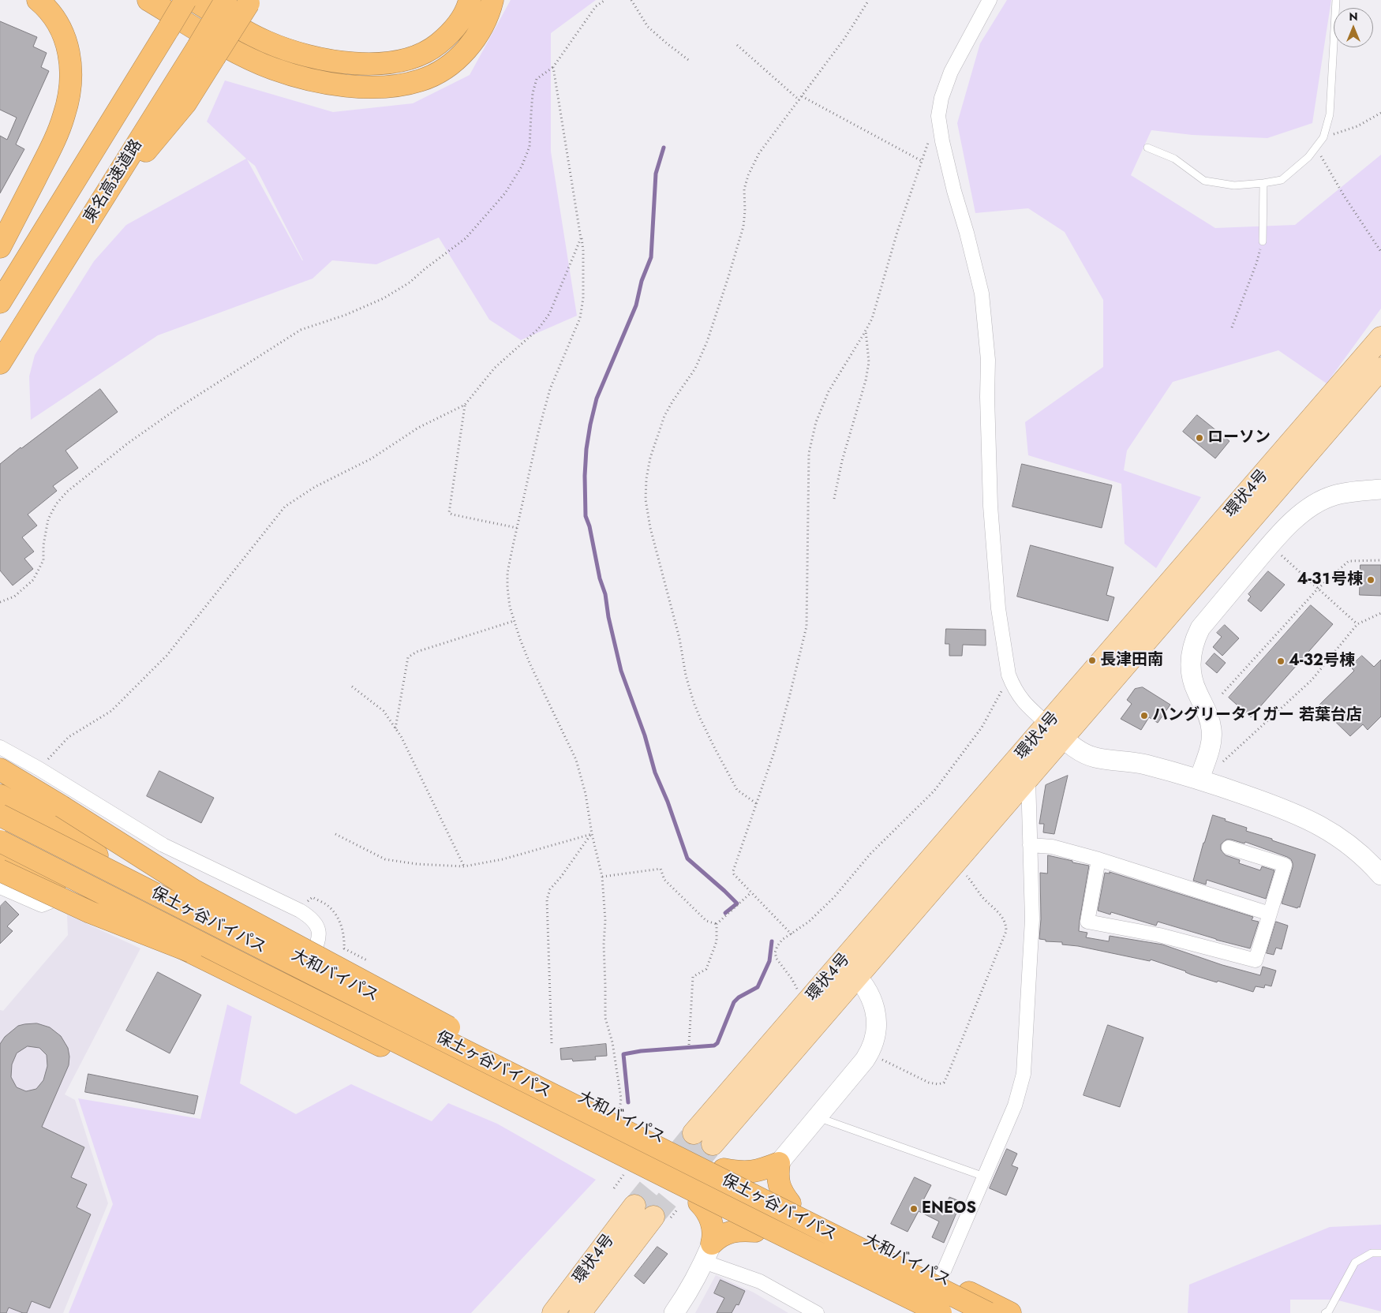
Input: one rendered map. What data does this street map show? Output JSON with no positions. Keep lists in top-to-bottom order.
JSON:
{
  "streets": {
    "highway": ["東名高速道路", "保土ヶ谷バイパス", "大和バイパス"],
    "main road": ["環状4号"]
  },
  "crossings": [
    ["保土ヶ谷バイパス", "大和バイパス"]
  ],
  "places": [
    "ローソン",
    "4-3１号棟",
    "長津田南",
    "4-32号棟",
    "ハングリータイガー 若葉台店",
    "ENEOS"
  ],
  "north": "top"
}
